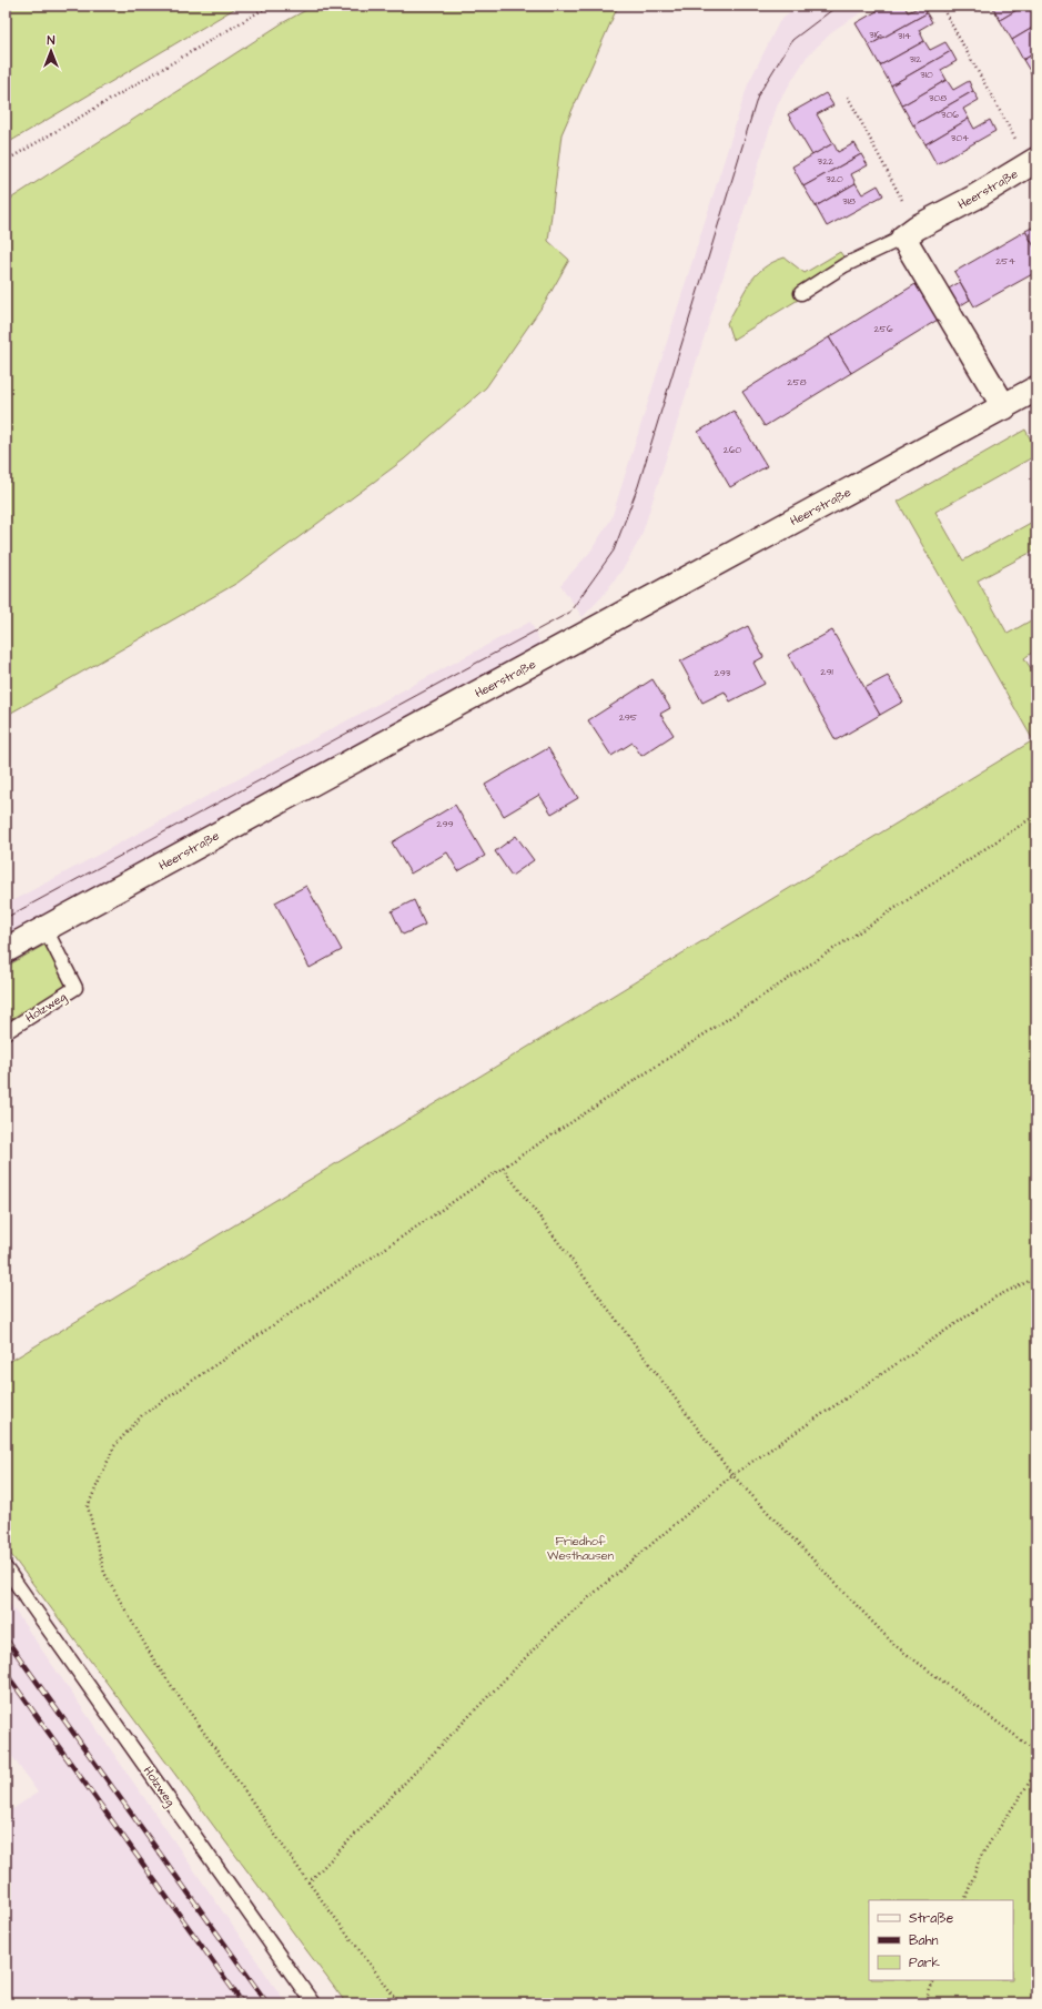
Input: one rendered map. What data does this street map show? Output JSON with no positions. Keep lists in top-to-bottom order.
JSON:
{
  "streets": {
    "main road": ["Heerstraße"],
    "lane": ["Holzweg"]
  },
  "crossings": [
    ["Heerstraße", "Holzweg"]
  ],
  "parks": ["Friedhof Westhausen"],
  "house_numbers": [
    "316",
    "314",
    "312",
    "310",
    "308",
    "306",
    "304",
    "322",
    "320",
    "318",
    "254",
    "256",
    "258",
    "260",
    "291",
    "293",
    "295",
    "299"
  ],
  "legend": ["Straße", "Bahn", "Park"],
  "north": "top"
}
